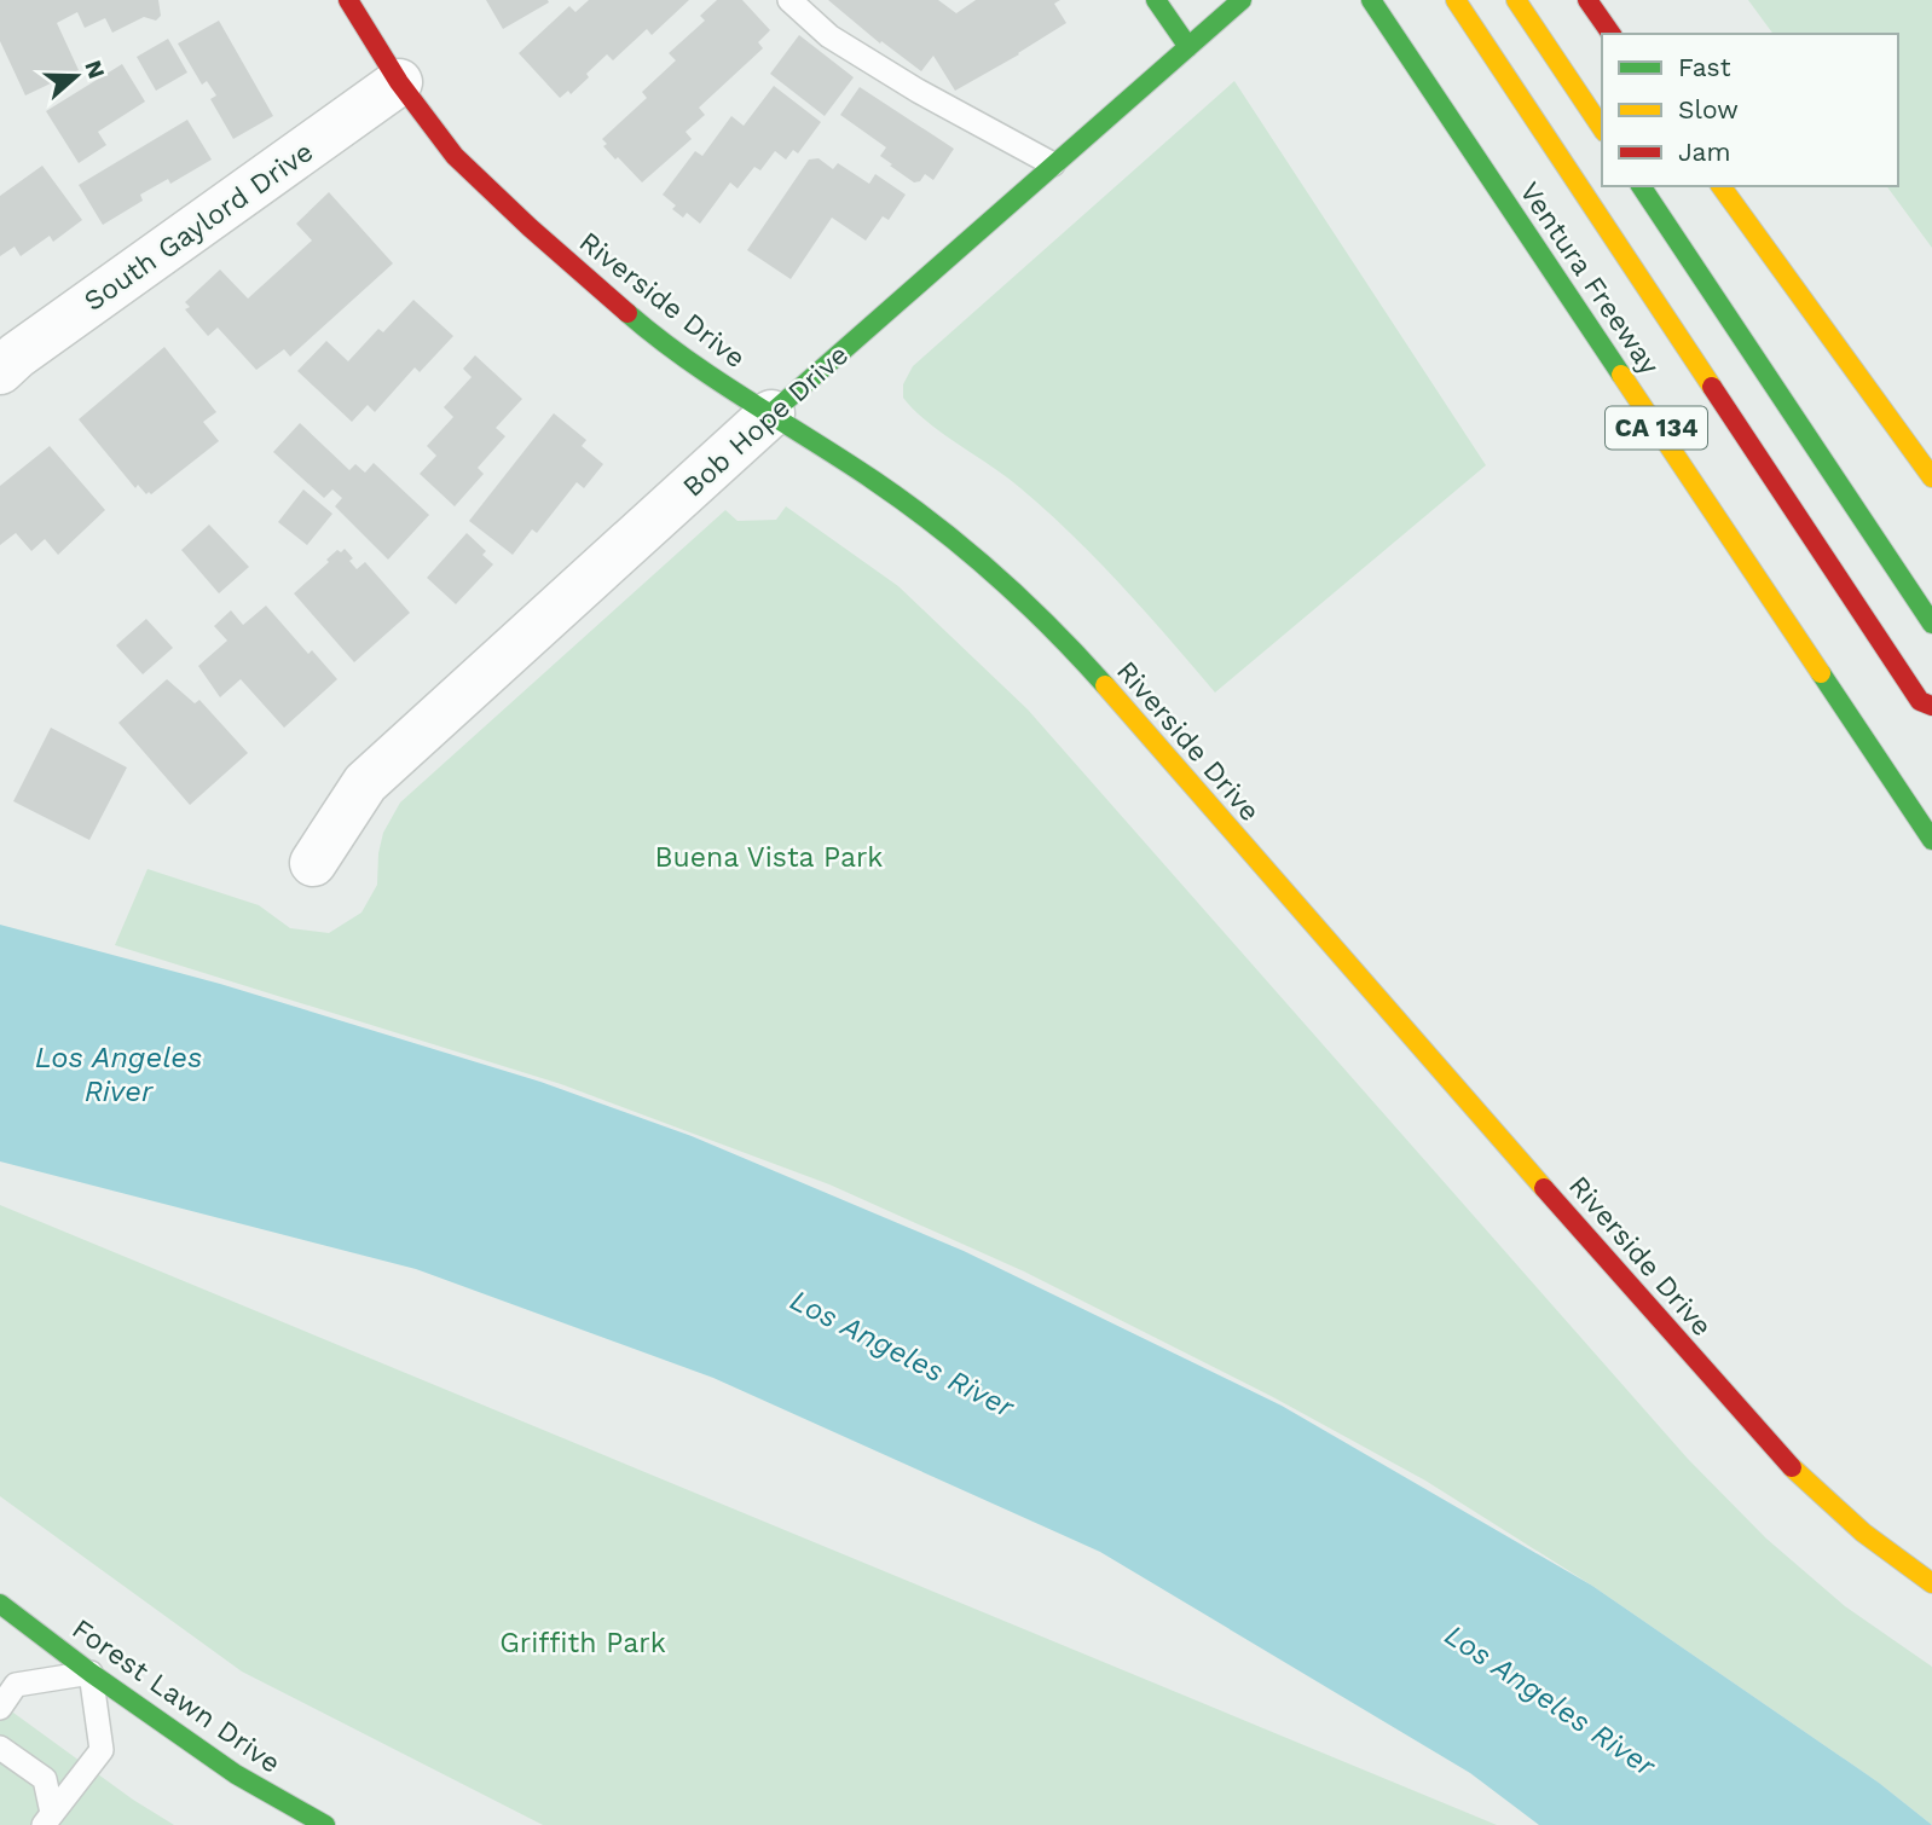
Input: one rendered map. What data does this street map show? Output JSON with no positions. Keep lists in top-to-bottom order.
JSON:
{
  "streets": {
    "main road": [
      "Ventura Freeway",
      "Riverside Drive",
      "Bob Hope Drive",
      "CA 134",
      "Forest Lawn Drive"
    ],
    "street": ["South Gaylord Drive"]
  },
  "crossings": [
    ["South Gaylord Drive", "Riverside Drive"],
    ["Riverside Drive", "Bob Hope Drive"]
  ],
  "water": ["Los Angeles River"],
  "parks": ["Buena Vista Park", "Griffith Park"],
  "legend": ["Fast", "Slow", "Jam"],
  "north": "right"
}
